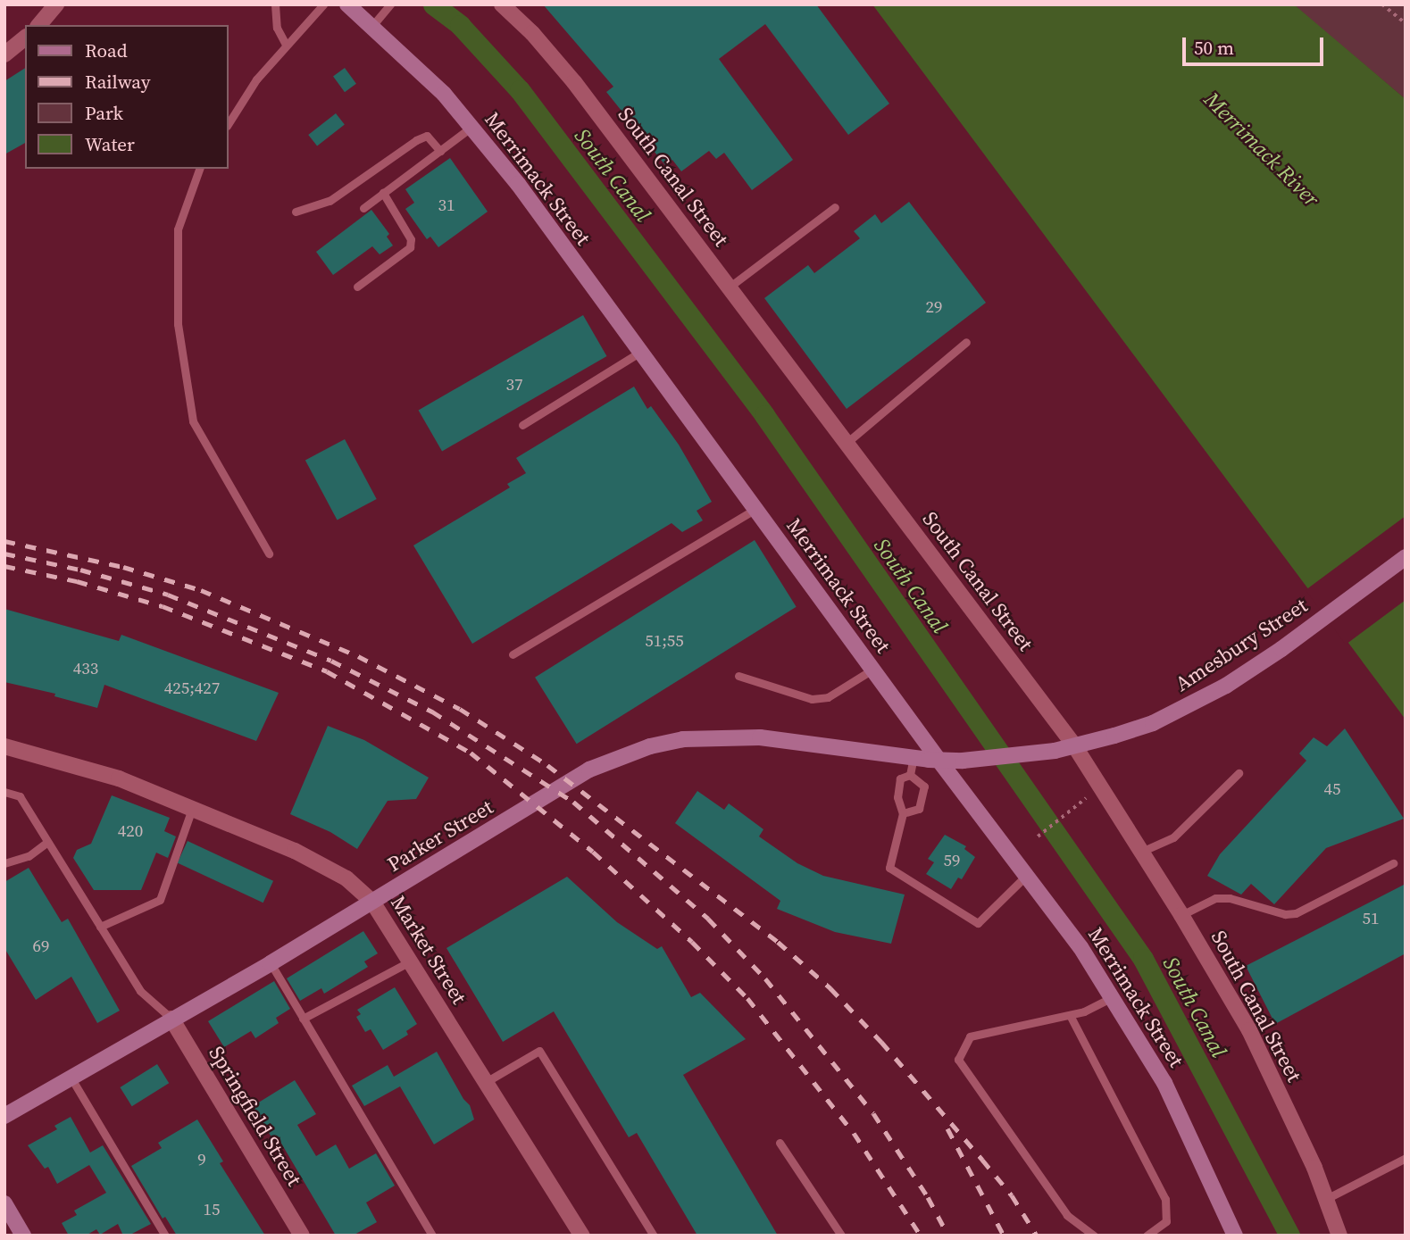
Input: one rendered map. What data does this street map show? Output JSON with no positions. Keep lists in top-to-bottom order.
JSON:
{
  "streets": {
    "main road": ["Merrimack Street", "Amesbury Street", "Parker Street"],
    "street": ["South Canal Street", "Market Street", "Springfield Street"]
  },
  "crossings": [
    ["South Canal Street", "Amesbury Street"],
    ["Merrimack Street", "Amesbury Street"],
    ["Merrimack Street", "Parker Street"],
    ["Amesbury Street", "Parker Street"],
    ["Parker Street", "Market Street"],
    ["Parker Street", "Springfield Street"]
  ],
  "water": ["Merrimack River", "South Canal"],
  "house_numbers": [
    "31",
    "29",
    "37",
    "51;55",
    "433",
    "425;427",
    "45",
    "420",
    "59",
    "51",
    "69",
    "9",
    "15"
  ],
  "legend": [
    "Road",
    "Railway",
    "Park",
    "Water"
  ],
  "scale_bar": "50 m"
}
